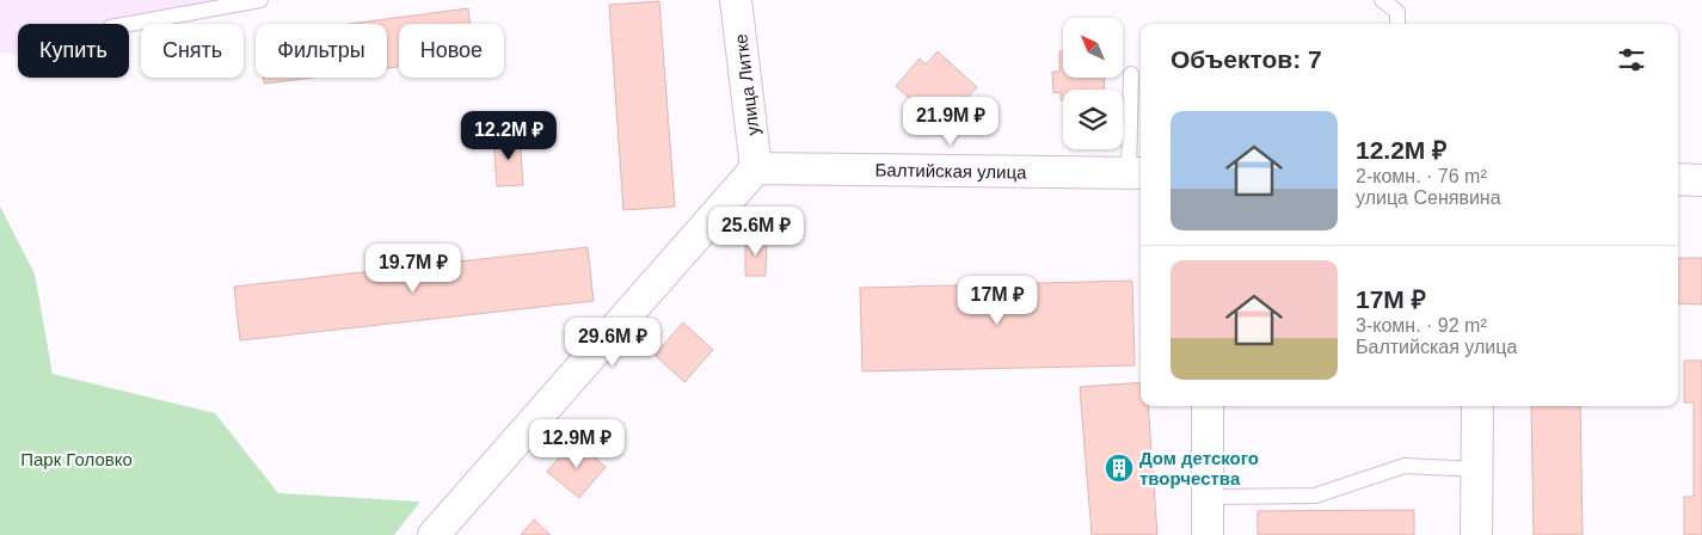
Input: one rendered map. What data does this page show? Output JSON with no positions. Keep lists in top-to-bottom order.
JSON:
{
  "streets": {
    "street": ["улица Литке", "Балтийская улица"]
  },
  "crossings": [
    ["улица Литке", "Балтийская улица"]
  ],
  "parks": ["Парк Головко"],
  "places": {
    "building": ["Дом детского творчества"]
  },
  "north": "top left",
  "page": {
    "chip": [
      "Купить",
      "Снять",
      "Фильтры",
      "Новое"
    ],
    "heading": "Объектов: 7",
    "list": [
      {
        "name": "12.2M ₽",
        "note": "2-комн. · 76 m² · улица Сенявина"
      },
      {
        "name": "17M ₽",
        "note": "3-комн. · 92 m² · Балтийская улица"
      }
    ],
    "price": [
      "21.9M ₽",
      "12.2M ₽",
      "25.6M ₽",
      "19.7M ₽",
      "17M ₽",
      "29.6M ₽",
      "12.9M ₽"
    ]
  }
}
